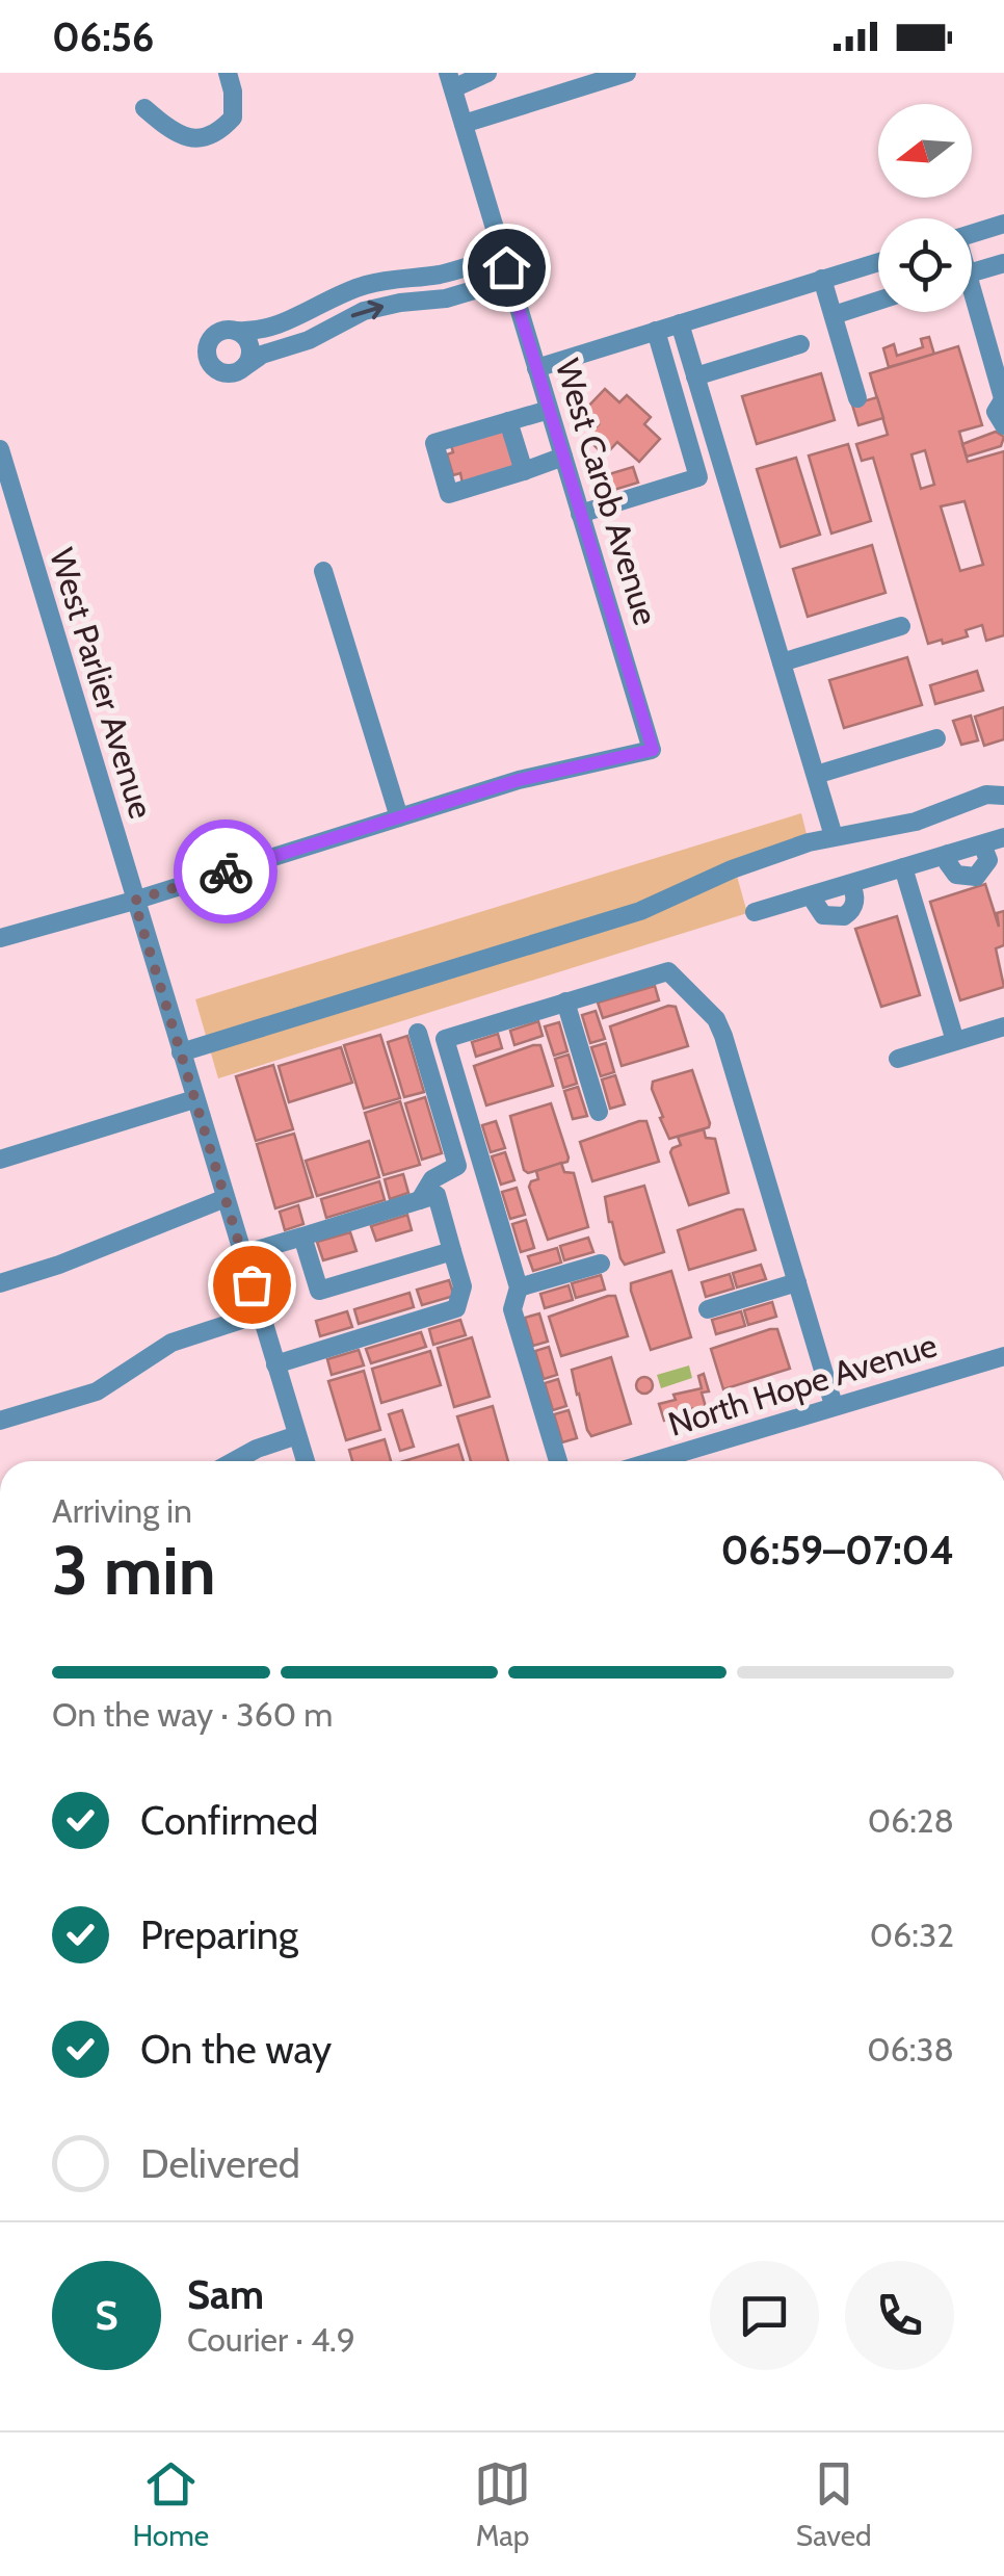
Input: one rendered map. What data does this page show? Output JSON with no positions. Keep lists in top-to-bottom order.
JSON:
{
  "streets": {
    "street": ["West Carob Avenue", "West Parlier Avenue", "North Hope Avenue"]
  },
  "north": "left",
  "page": {
    "status": "06:56",
    "heading": ["3 min", "Arriving in", "06:59–07:04"],
    "panel": ["Sam", "Courier · 4.9"],
    "bar": "On the way · 360 m",
    "list": [
      ["Confirmed", "06:28"],
      ["Preparing", "06:32"],
      ["On the way", "06:38"],
      "Delivered"
    ],
    "round": "S",
    "tabs": ["Home", "Map", "Saved"]
  }
}
